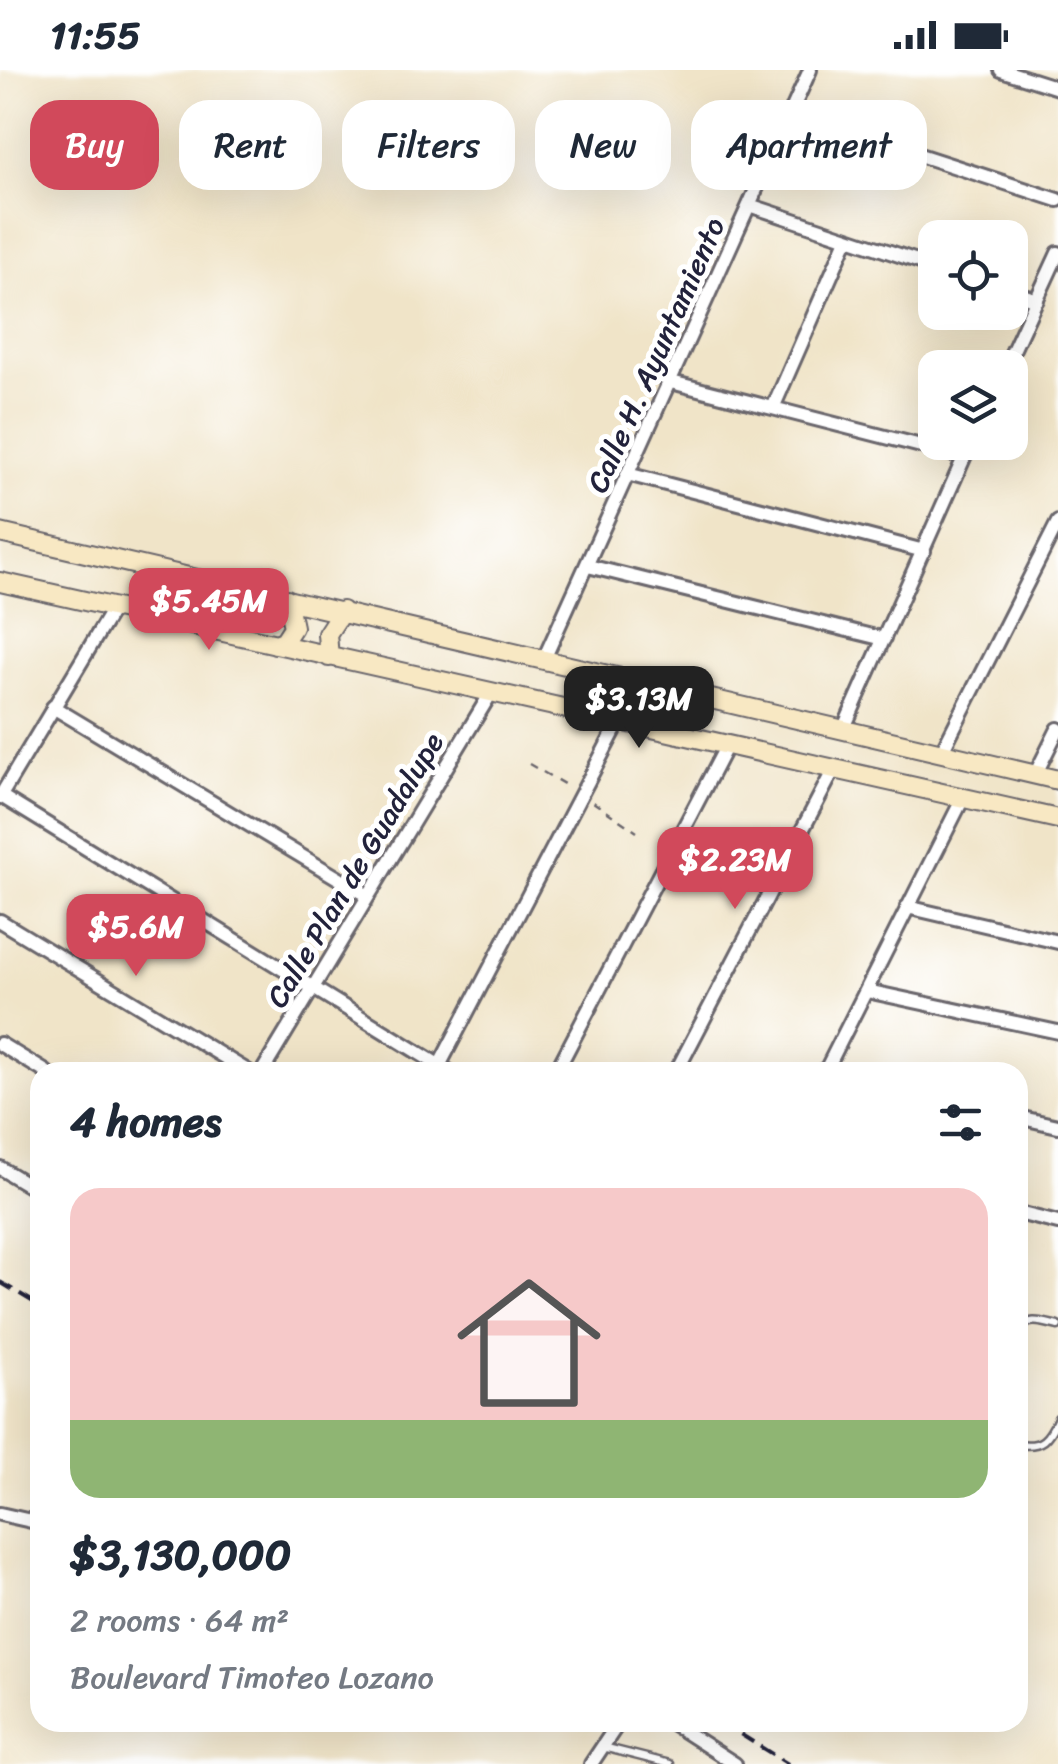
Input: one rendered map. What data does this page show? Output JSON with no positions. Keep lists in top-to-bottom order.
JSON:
{
  "streets": {
    "street": ["Calle H. Ayuntamiento", "Calle Plan de Guadalupe"]
  },
  "page": {
    "status": "11:55",
    "chip": [
      "Buy",
      "Rent",
      "Filters",
      "New",
      "Apartment"
    ],
    "price": [
      "$5.45M",
      "$3.13M",
      "$2.23M",
      "$5.6M"
    ],
    "heading": "4 homes",
    "list": [
      {
        "name": "$3,130,000",
        "note": "2 rooms · 64 m² · Boulevard Timoteo Lozano"
      }
    ]
  }
}
